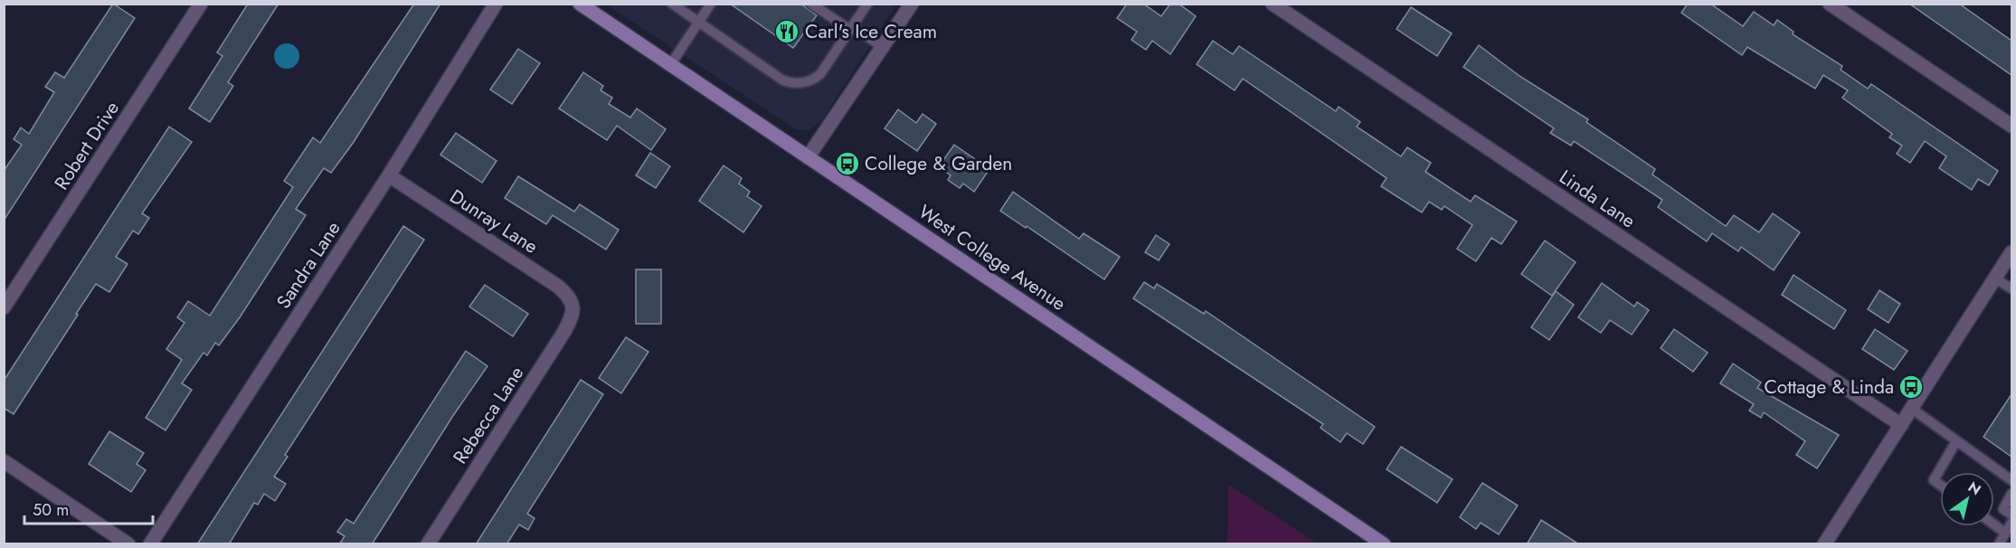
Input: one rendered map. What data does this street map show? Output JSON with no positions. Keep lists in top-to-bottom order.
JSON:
{
  "streets": {
    "main road": ["West College Avenue"],
    "street": [
      "Robert Drive",
      "Linda Lane",
      "Dunray Lane",
      "Sandra Lane",
      "Rebecca Lane"
    ]
  },
  "crossings": [
    ["Dunray Lane", "Sandra Lane"],
    ["Dunray Lane", "Rebecca Lane"]
  ],
  "places": {
    "restaurant": ["Carl's Ice Cream"],
    "bus stop": ["College & Garden", "Cottage & Linda"]
  },
  "scale_bar": "50 m",
  "north": "top right"
}
